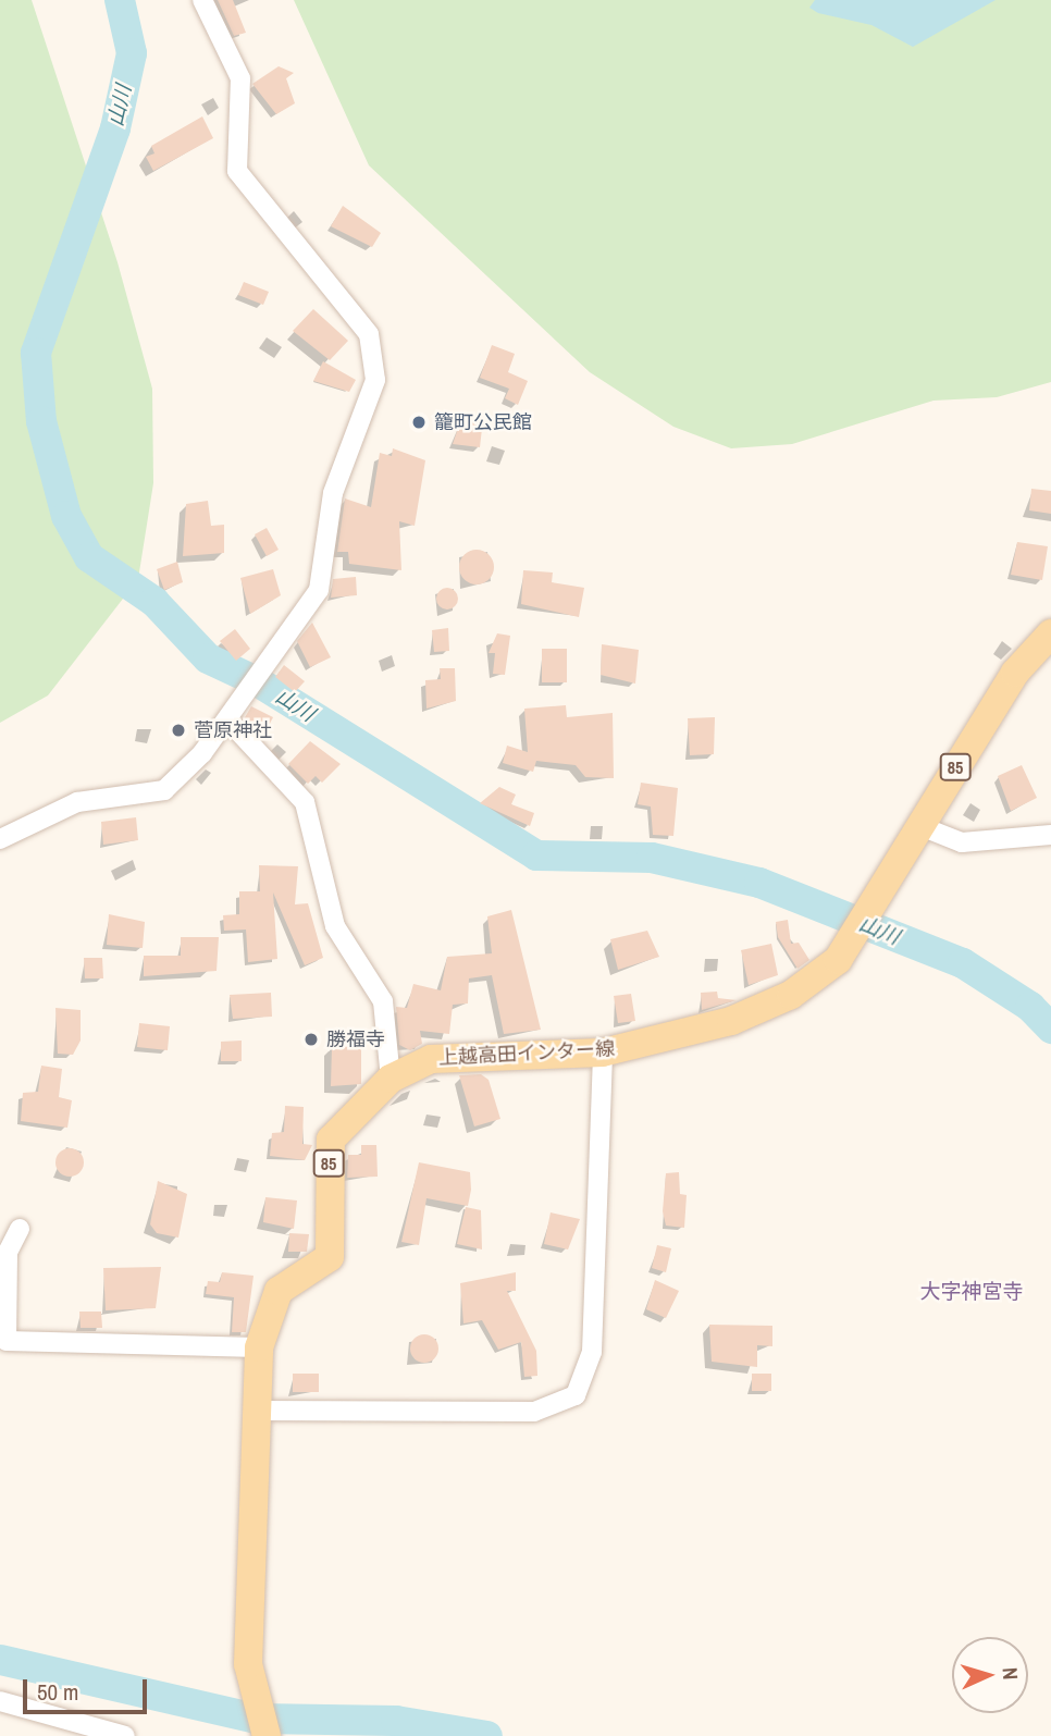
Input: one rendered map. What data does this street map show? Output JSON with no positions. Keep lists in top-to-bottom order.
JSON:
{
  "streets": {
    "main road": ["85", "上越高田インター線"]
  },
  "districts": ["大字神宮寺"],
  "water": ["山川"],
  "places": ["籠町公民館", "菅原神社", "勝福寺"],
  "scale_bar": "50 m",
  "north": "right"
}
